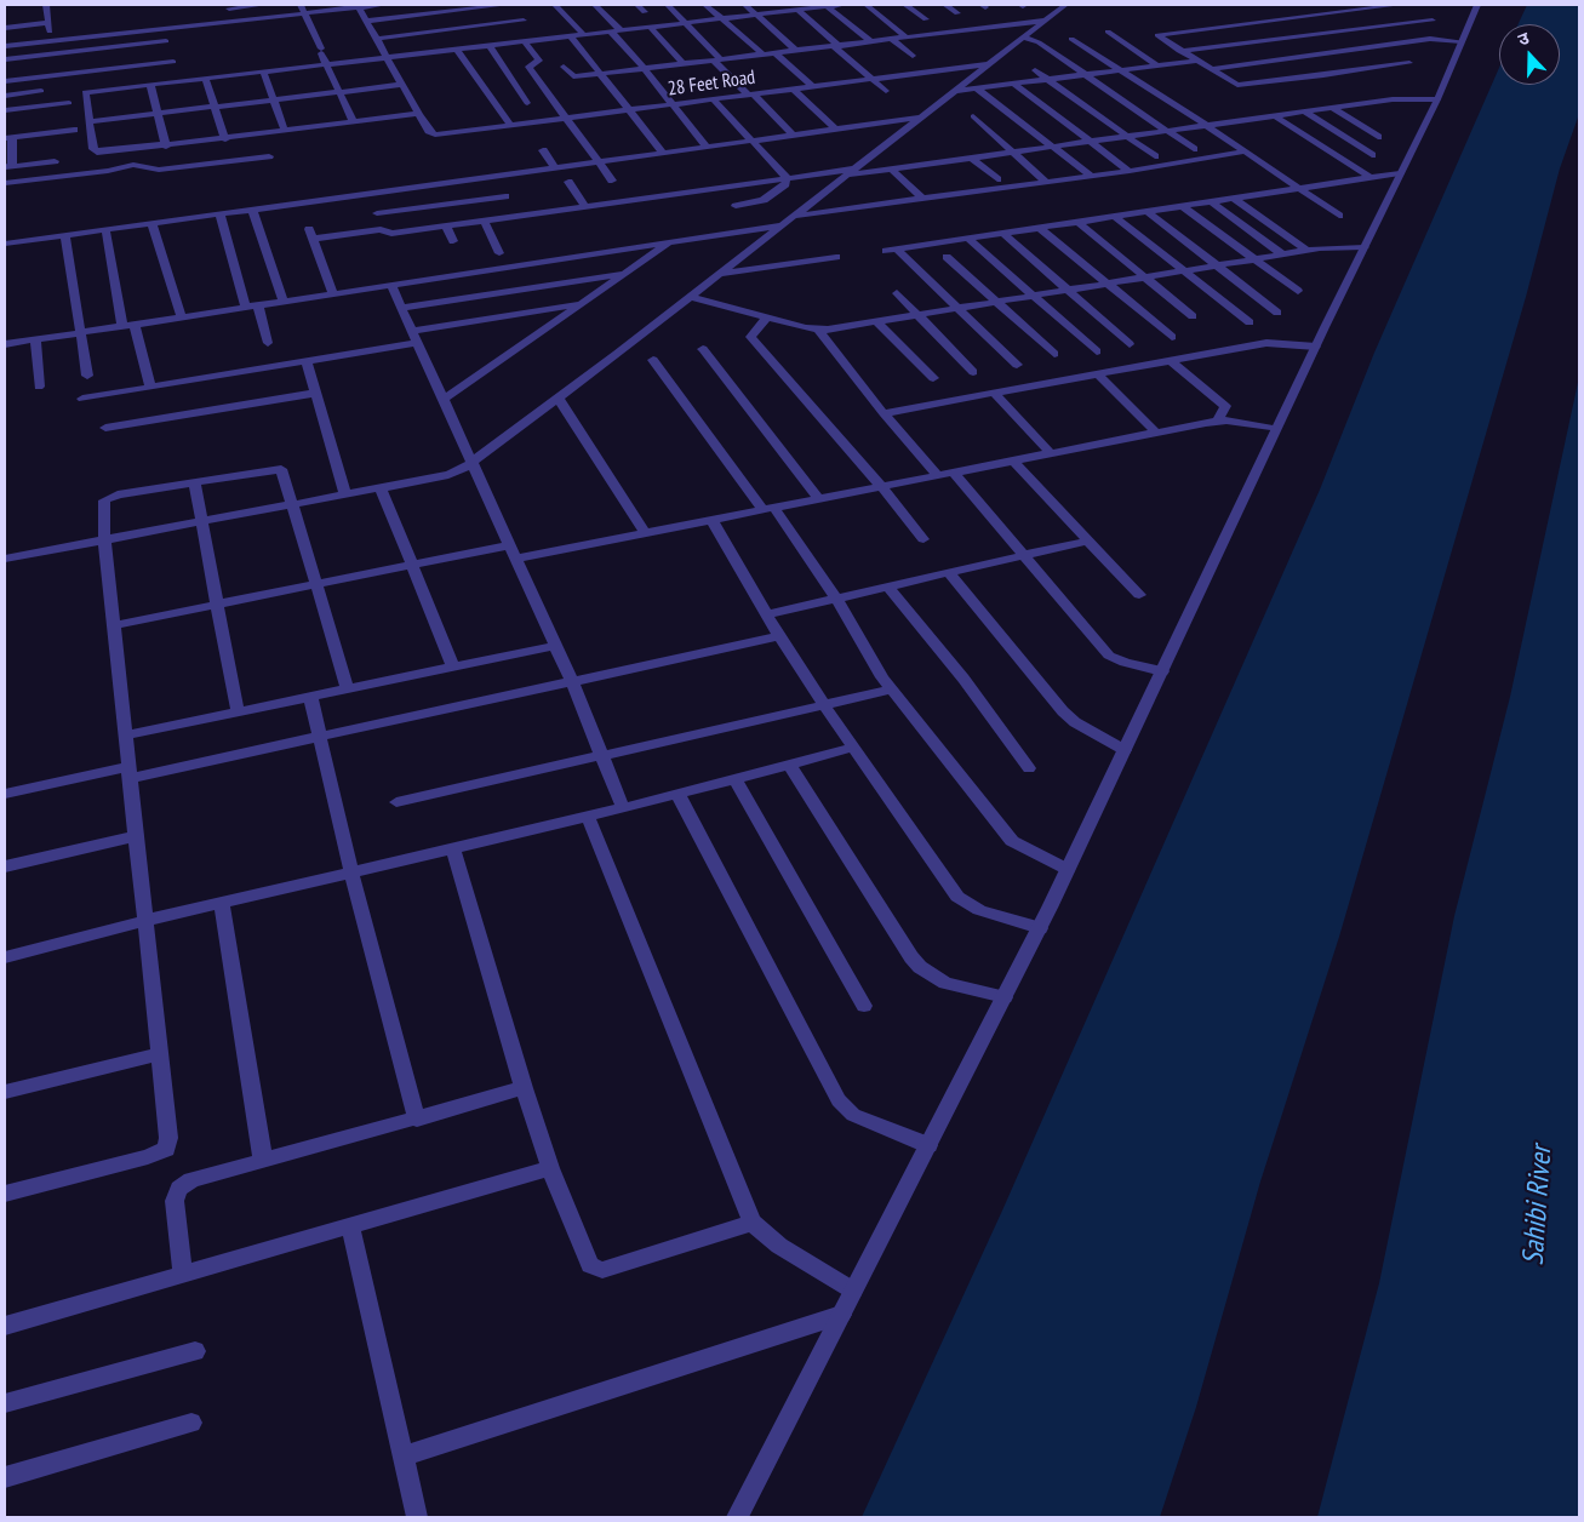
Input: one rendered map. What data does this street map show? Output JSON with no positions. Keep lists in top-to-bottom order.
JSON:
{
  "streets": {
    "street": ["28 Feet Road"]
  },
  "water": ["Sahibi River"],
  "north": "top"
}
